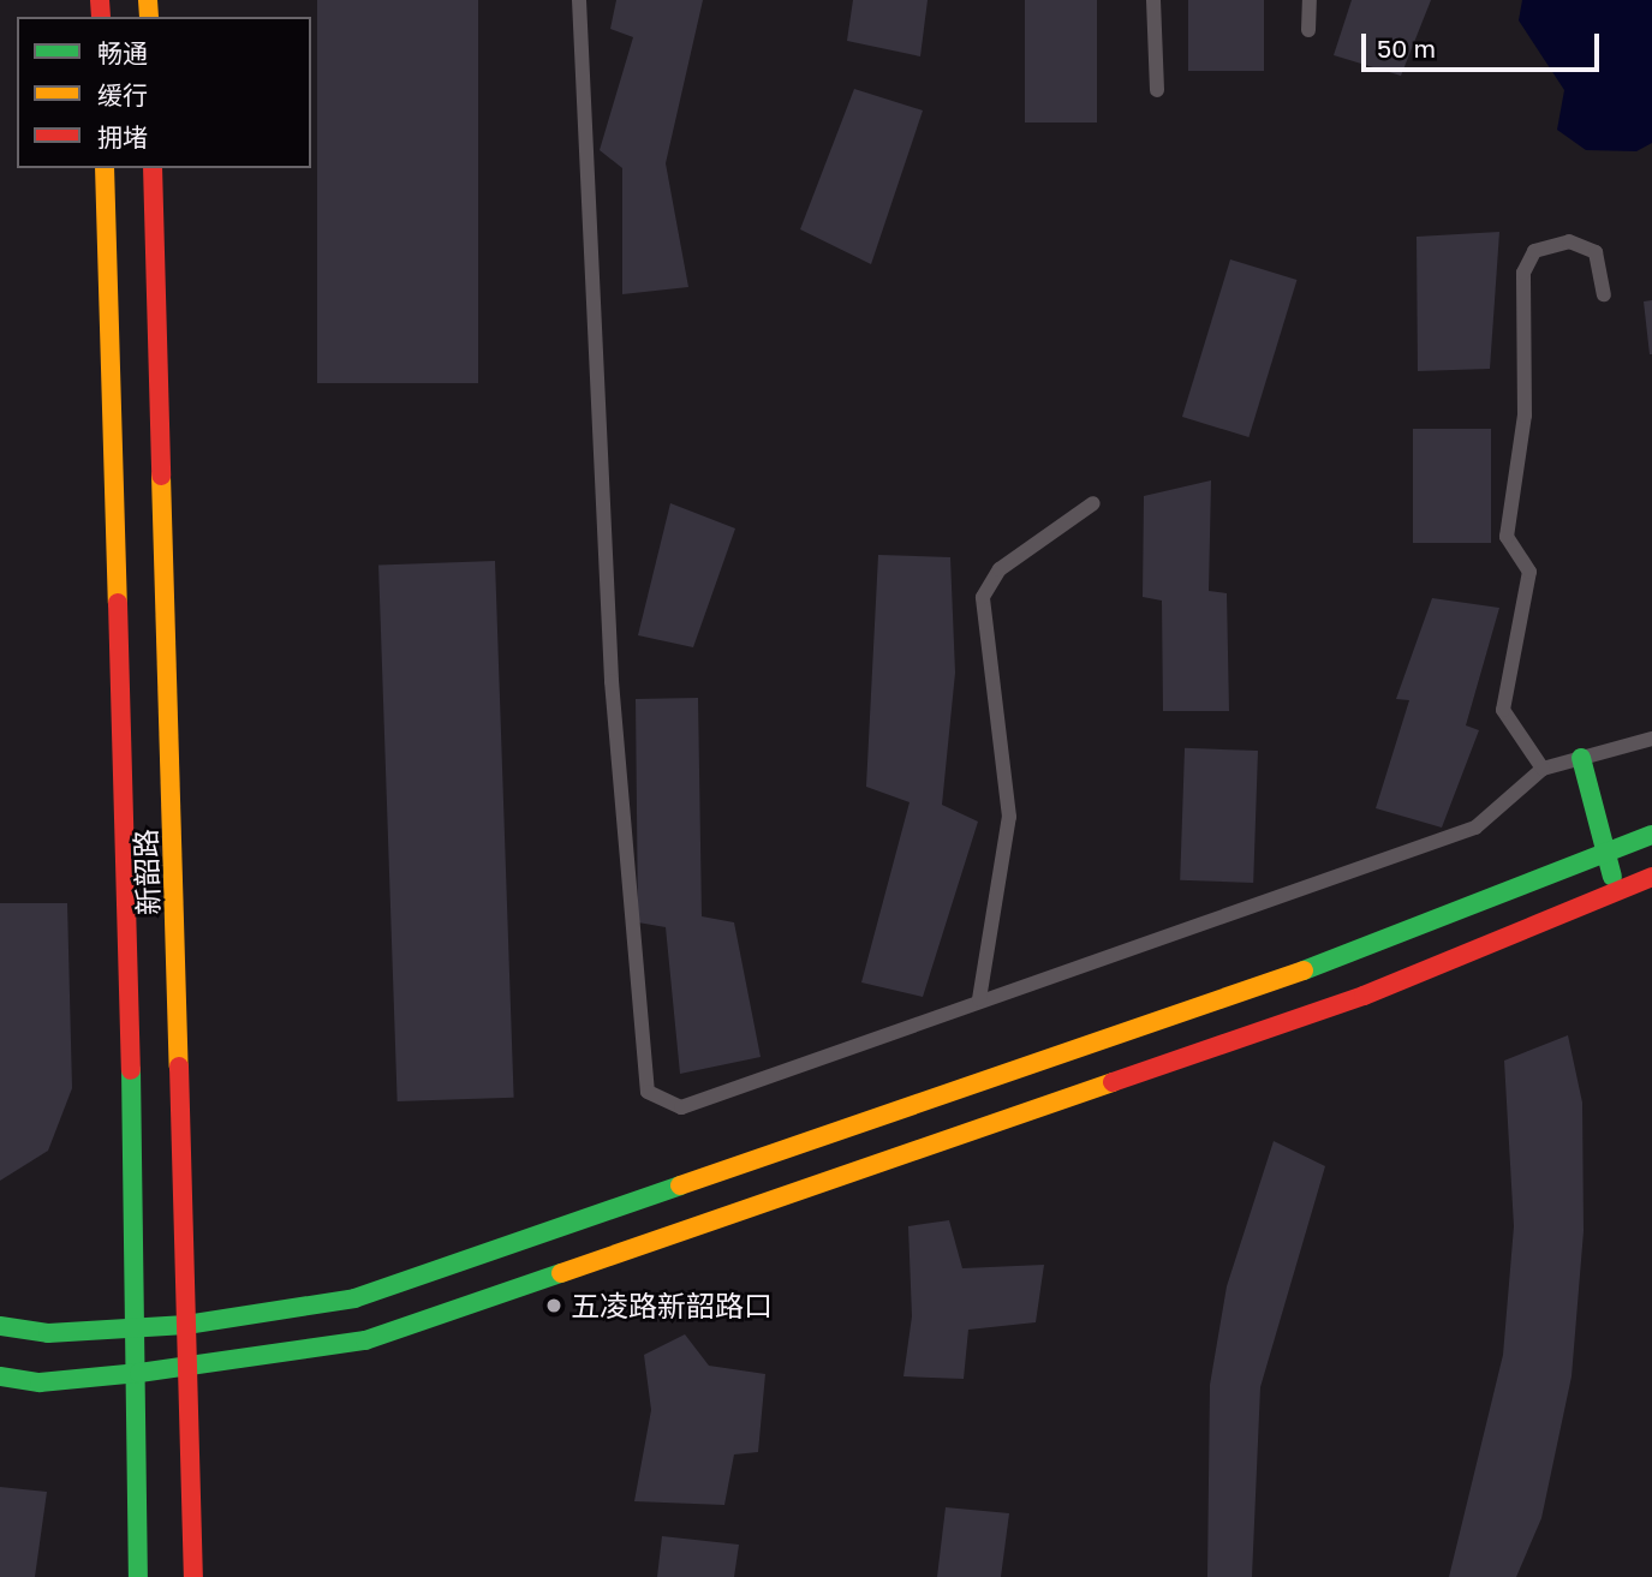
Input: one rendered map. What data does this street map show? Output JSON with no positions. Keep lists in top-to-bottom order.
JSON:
{
  "streets": {
    "street": ["新韶路"]
  },
  "places": ["五凌路新韶路口"],
  "legend": ["畅通", "缓行", "拥堵"],
  "scale_bar": "50 m"
}
